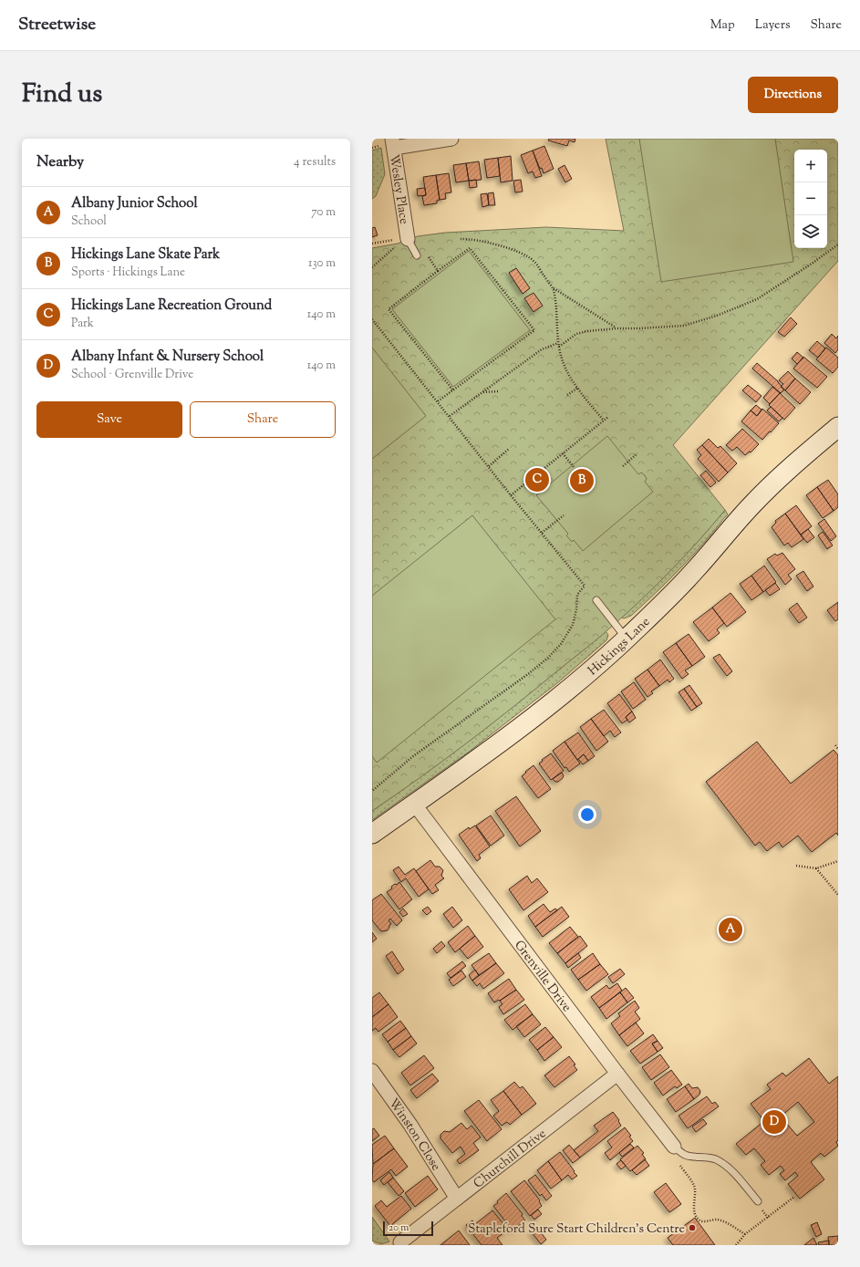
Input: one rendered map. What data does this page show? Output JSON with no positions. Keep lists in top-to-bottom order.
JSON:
{
  "streets": {
    "main road": ["Hickings Lane"],
    "street": [
      "Wesley Place",
      "Grenville Drive",
      "Winston Close",
      "Churchill Drive"
    ]
  },
  "crossings": [
    ["Hickings Lane", "Grenville Drive"],
    ["Grenville Drive", "Churchill Drive"],
    ["Winston Close", "Churchill Drive"]
  ],
  "places": ["Stapleford Sure Start Children's Centre"],
  "scale_bar": "20 m",
  "page": {
    "header": "Streetwise",
    "nav": ["Map", "Layers", "Share"],
    "title": "Find us",
    "buttons": [
      "Directions",
      ["Save", "Share"]
    ],
    "heading": ["Nearby", "4 results"],
    "map_buttons": ["+", "−"],
    "list": [
      {
        "mark": "A",
        "name": "Albany Junior School",
        "note": "School",
        "value": "70 m"
      },
      {
        "mark": "B",
        "name": "Hickings Lane Skate Park",
        "note": "Sports · Hickings Lane",
        "value": "130 m"
      },
      {
        "mark": "C",
        "name": "Hickings Lane Recreation Ground",
        "note": "Park",
        "value": "140 m"
      },
      {
        "mark": "D",
        "name": "Albany Infant & Nursery School",
        "note": "School · Grenville Drive",
        "value": "140 m"
      }
    ],
    "pins": [
      "C",
      "B",
      "A",
      "D"
    ],
    "scale": "20 m"
  }
}
